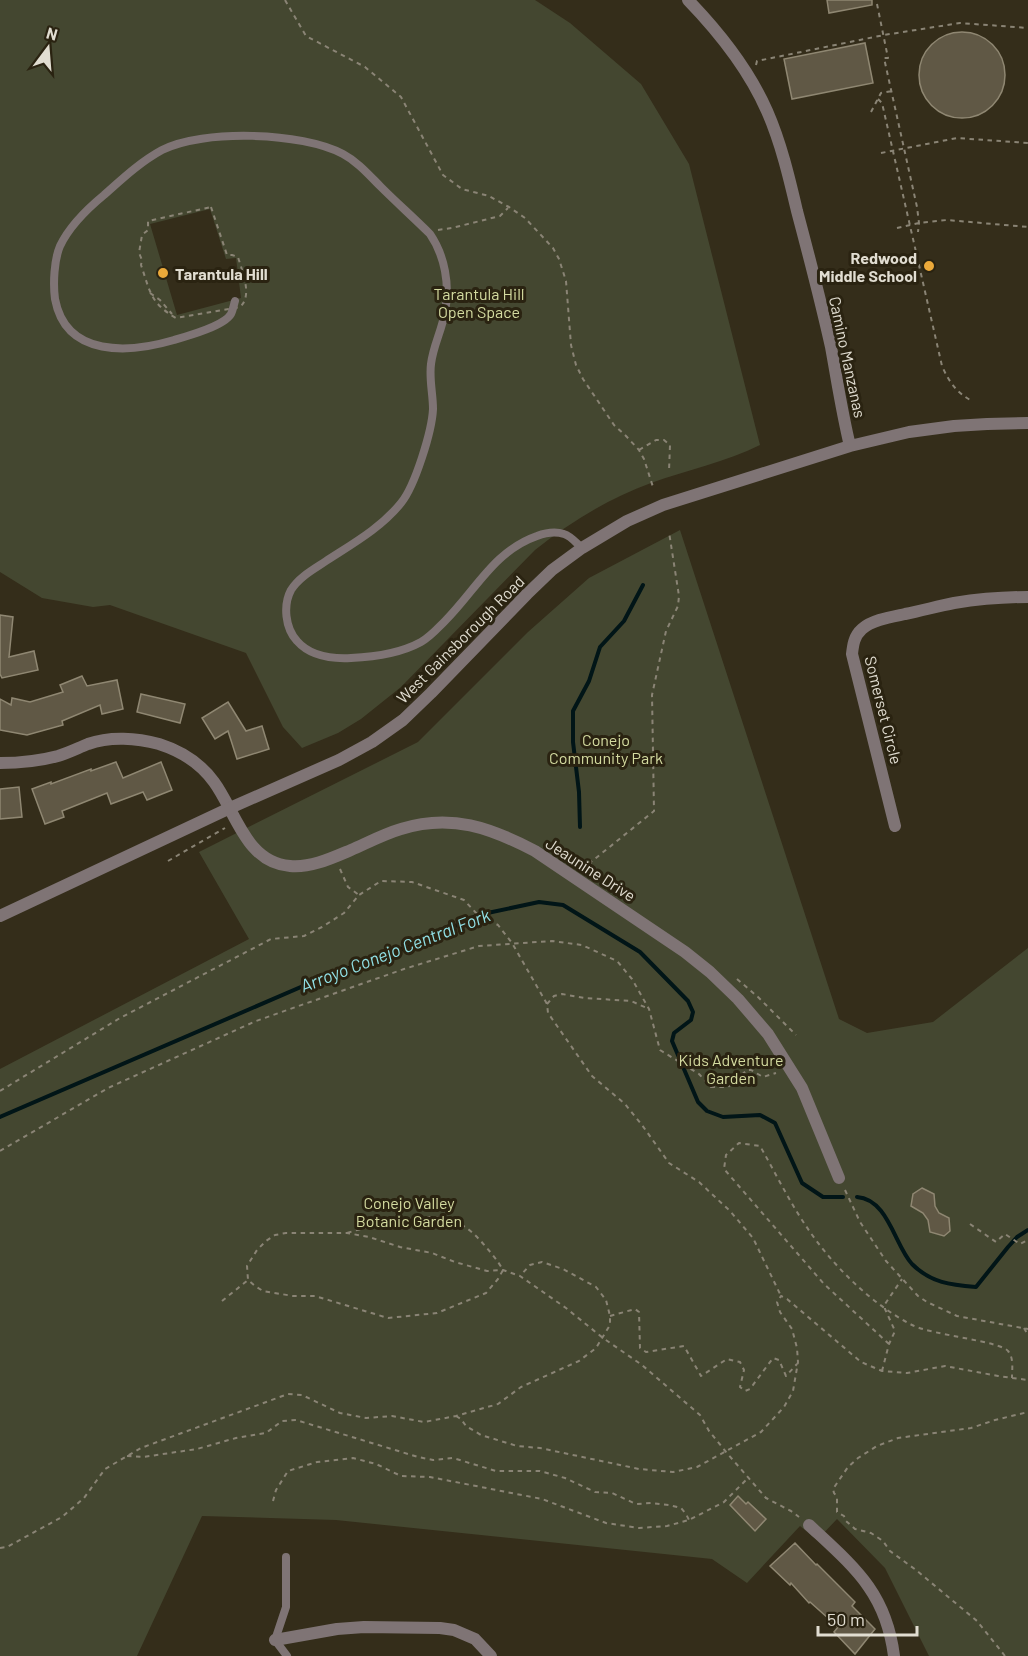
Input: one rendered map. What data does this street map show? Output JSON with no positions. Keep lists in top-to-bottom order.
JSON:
{
  "streets": {
    "street": [
      "Camino Manzanas",
      "West Gainsborough Road",
      "Somerset Circle",
      "Jeaunine Drive"
    ]
  },
  "crossings": [
    ["Camino Manzanas", "West Gainsborough Road"],
    ["West Gainsborough Road", "Jeaunine Drive"]
  ],
  "water": ["Arroyo Conejo Central Fork"],
  "parks": [
    "Tarantula Hill Open Space",
    "Conejo Community Park",
    "Kids Adventure Garden",
    "Conejo Valley Botanic Garden"
  ],
  "places": ["Redwood Middle School", "Tarantula Hill"],
  "scale_bar": "50 m",
  "north": "top"
}
